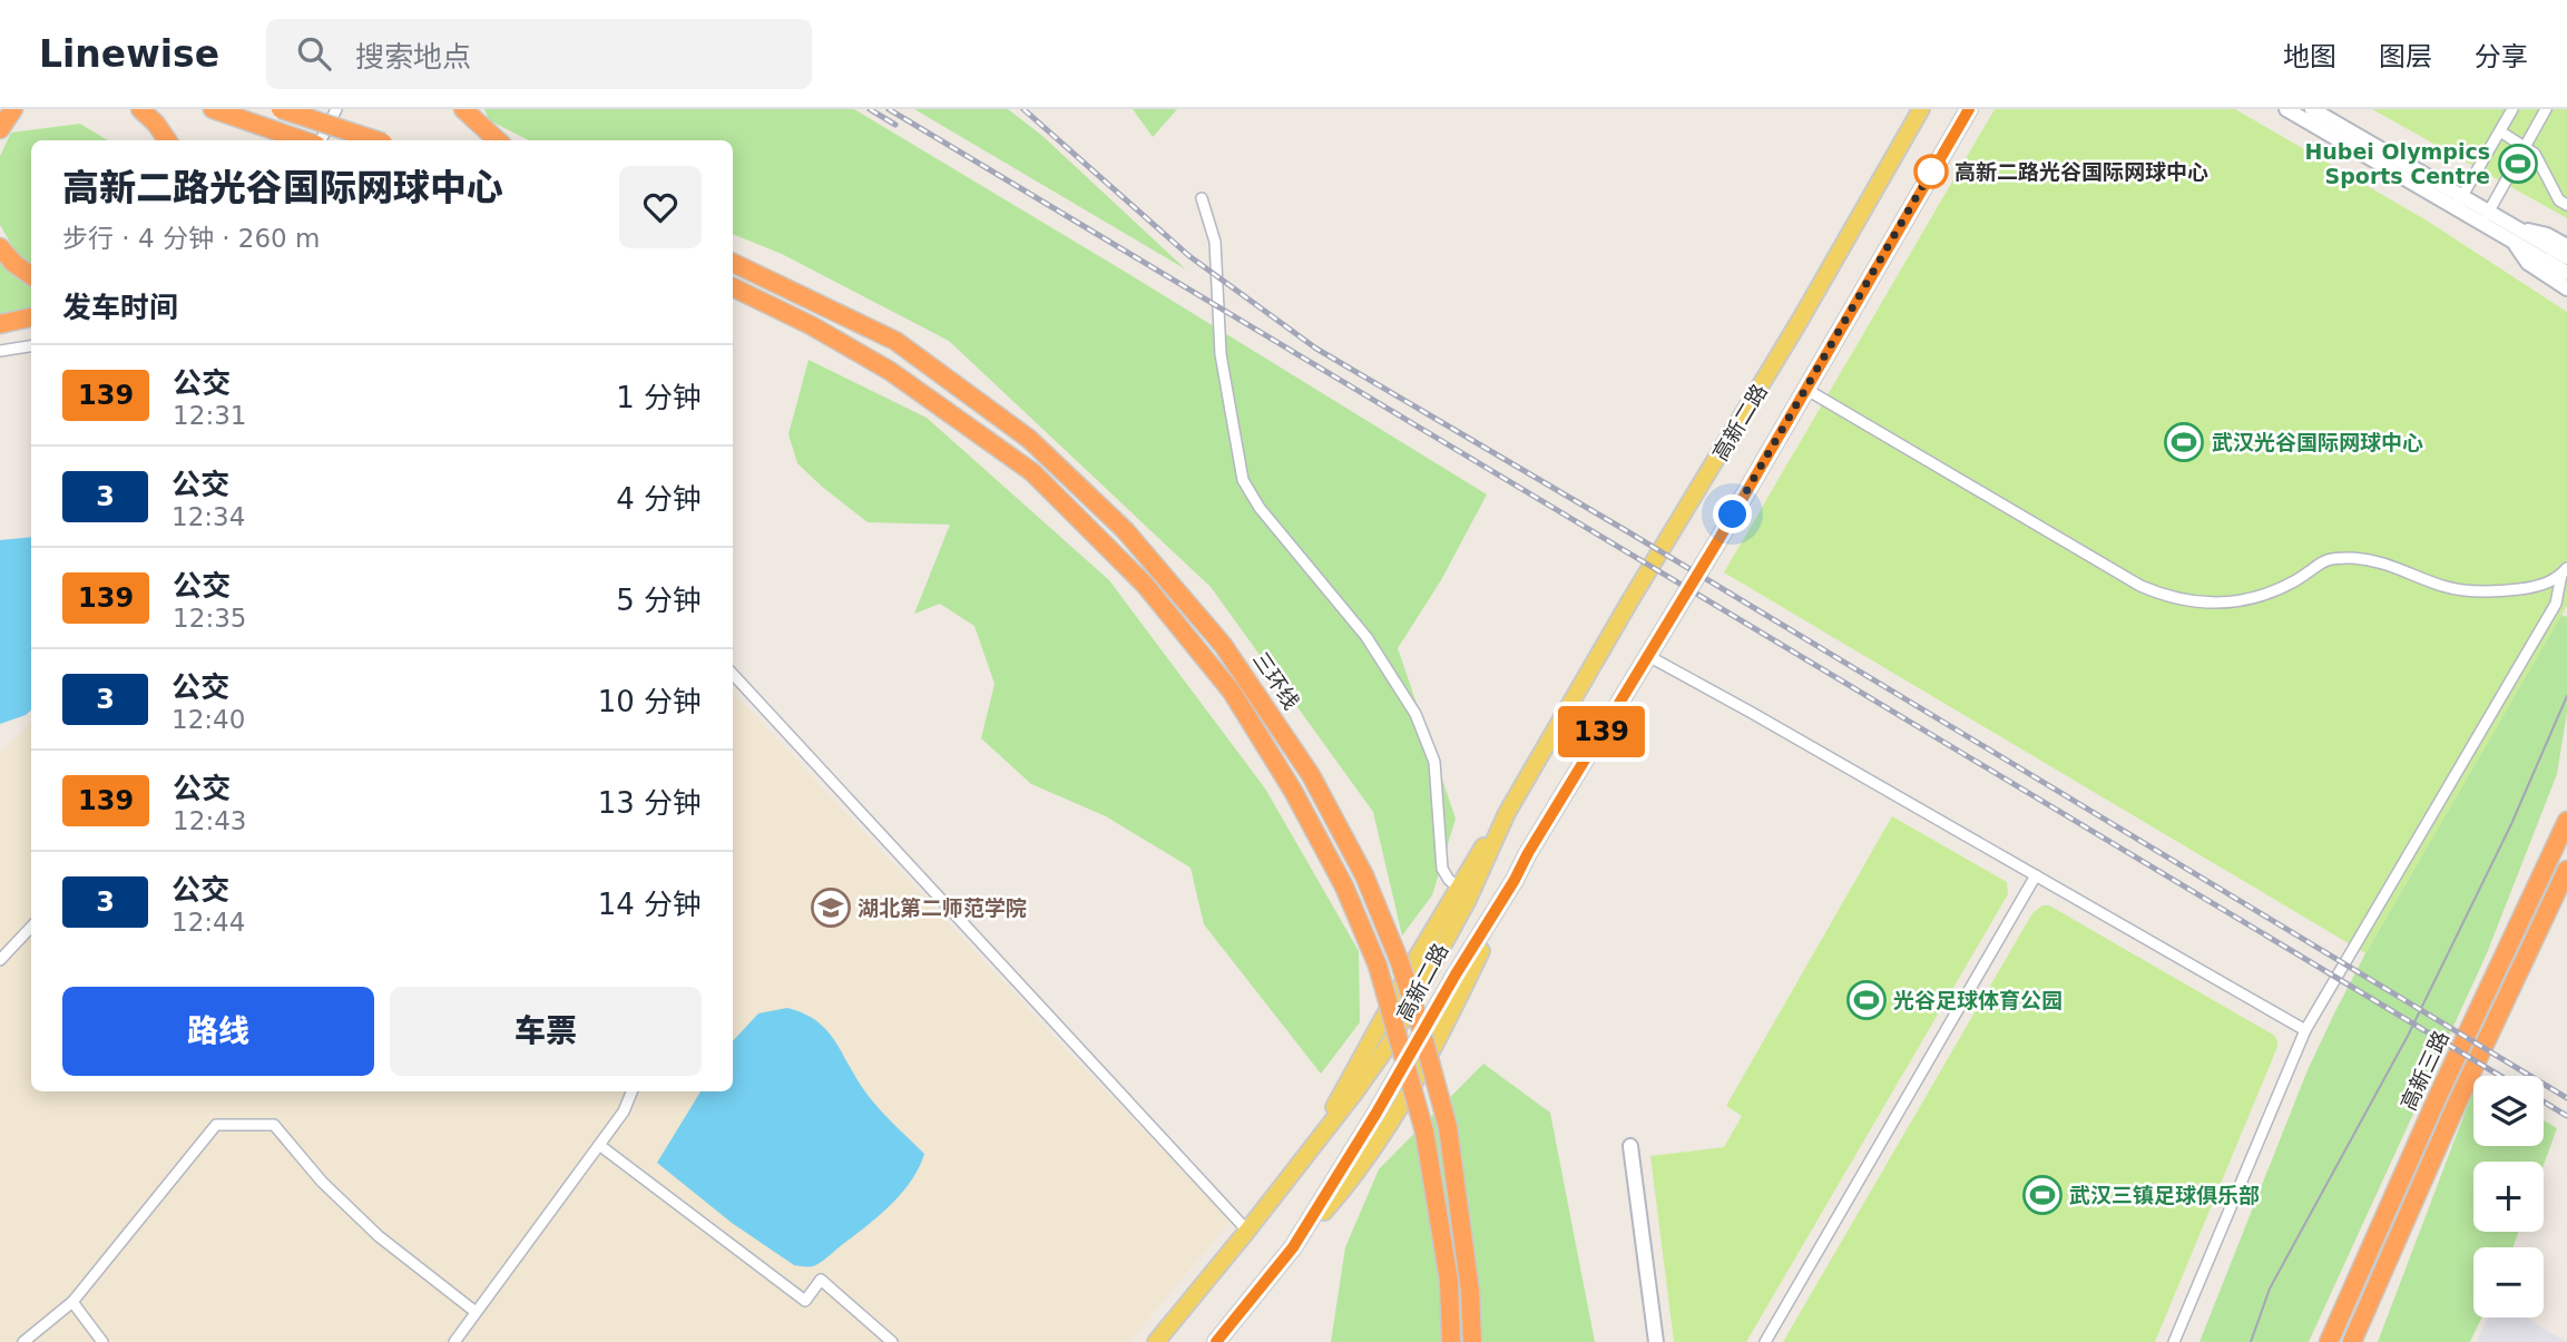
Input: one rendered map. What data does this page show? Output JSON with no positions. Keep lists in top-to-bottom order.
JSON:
{
  "streets": {
    "highway": ["三环线", "高新三路"],
    "main road": ["高新二路"]
  },
  "places": {
    "sports": [
      "Hubei Olympics Sports Centre",
      "武汉光谷国际网球中心",
      "光谷足球体育公园",
      "武汉三镇足球俱乐部"
    ],
    "other": ["高新二路光谷国际网球中心"],
    "school or university": ["湖北第二师范学院"]
  },
  "lines": ["bus line 139"],
  "page": {
    "header": "Linewise",
    "search": "搜索地点",
    "nav": ["地图", "图层", "分享"],
    "on_map": "139",
    "heading": [
      ["高新二路光谷国际网球中心", "步行 · 4 分钟 · 260 m"],
      "发车时间"
    ],
    "list": [
      {
        "mark": "139",
        "name": "公交",
        "note": "12:31",
        "value": "1 分钟"
      },
      {
        "mark": "3",
        "name": "公交",
        "note": "12:34",
        "value": "4 分钟"
      },
      {
        "mark": "139",
        "name": "公交",
        "note": "12:35",
        "value": "5 分钟"
      },
      {
        "mark": "3",
        "name": "公交",
        "note": "12:40",
        "value": "10 分钟"
      },
      {
        "mark": "139",
        "name": "公交",
        "note": "12:43",
        "value": "13 分钟"
      },
      {
        "mark": "3",
        "name": "公交",
        "note": "12:44",
        "value": "14 分钟"
      }
    ],
    "buttons": ["路线", "车票"],
    "map_buttons": ["+", "−"]
  }
}
